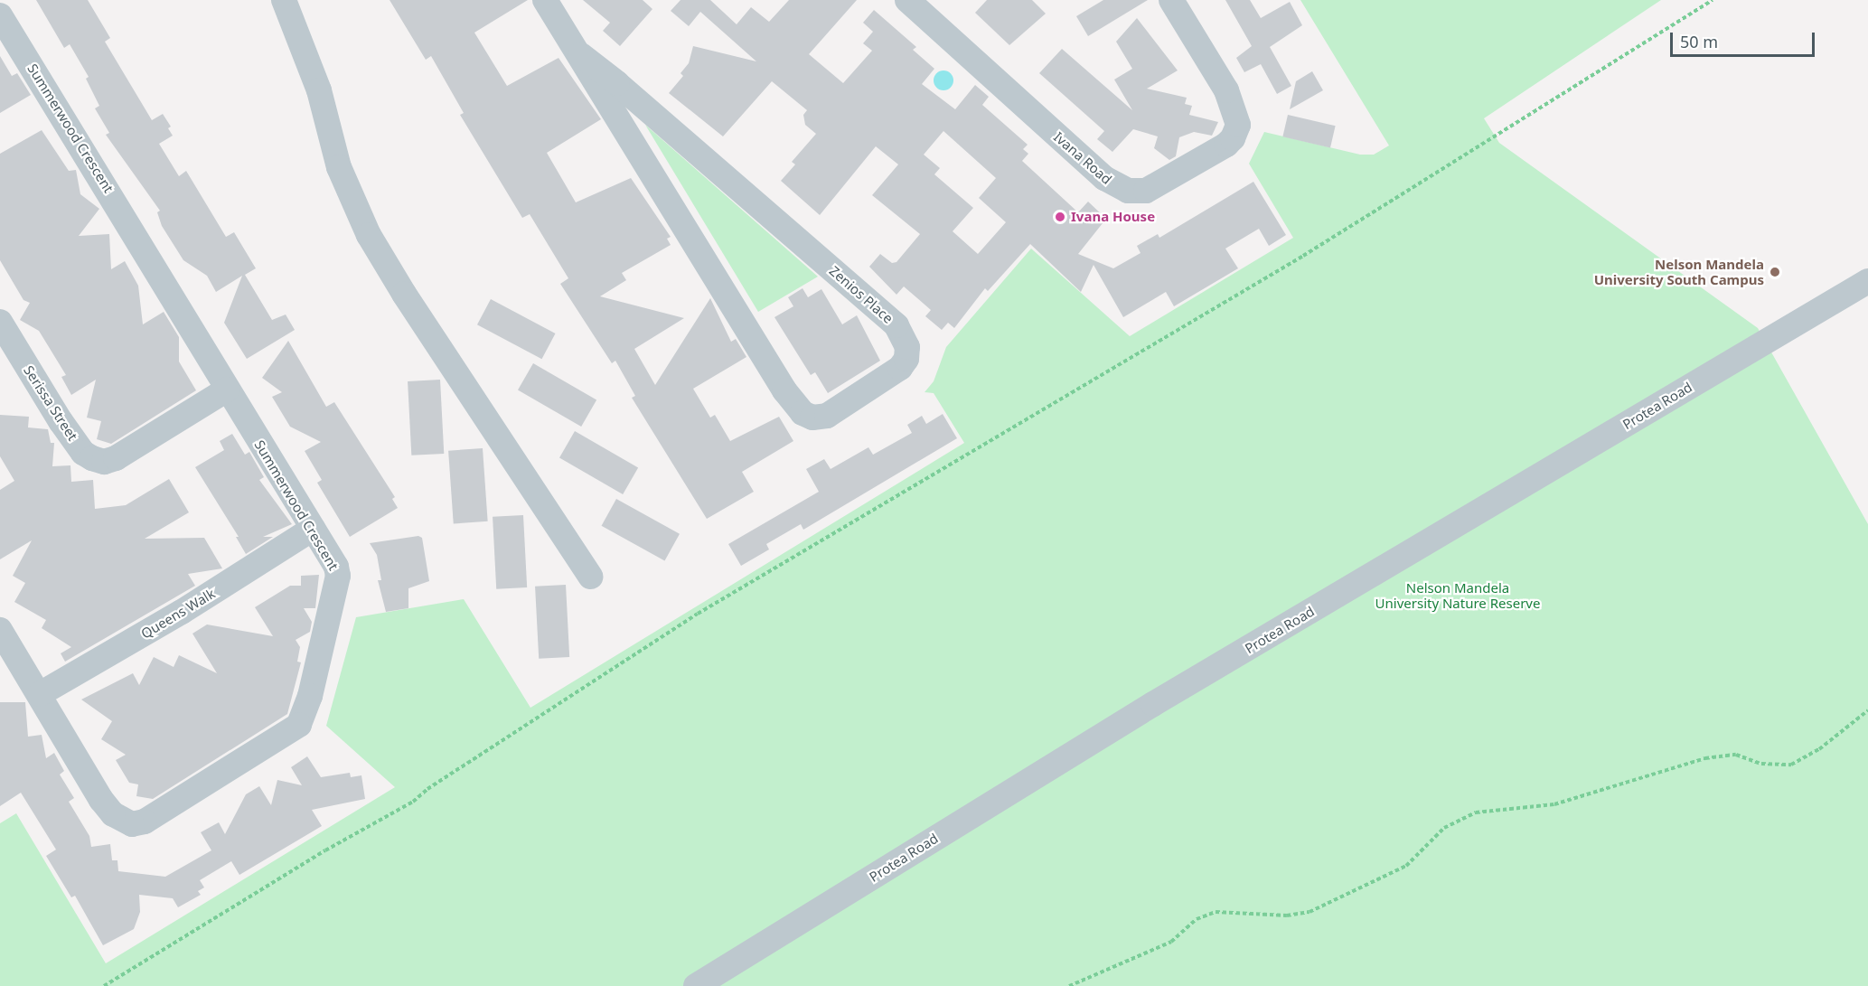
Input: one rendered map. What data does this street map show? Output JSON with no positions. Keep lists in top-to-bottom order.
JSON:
{
  "streets": {
    "street": [
      "Summerwood Crescent",
      "Ivana Road",
      "Zenios Place",
      "Serissa Street",
      "Protea Road",
      "Queens Walk"
    ]
  },
  "crossings": [
    ["Summerwood Crescent", "Serissa Street"],
    ["Summerwood Crescent", "Queens Walk"]
  ],
  "parks": ["Nelson Mandela University Nature Reserve"],
  "places": ["Ivana House", "Nelson Mandela University South Campus"],
  "scale_bar": "50 m"
}
